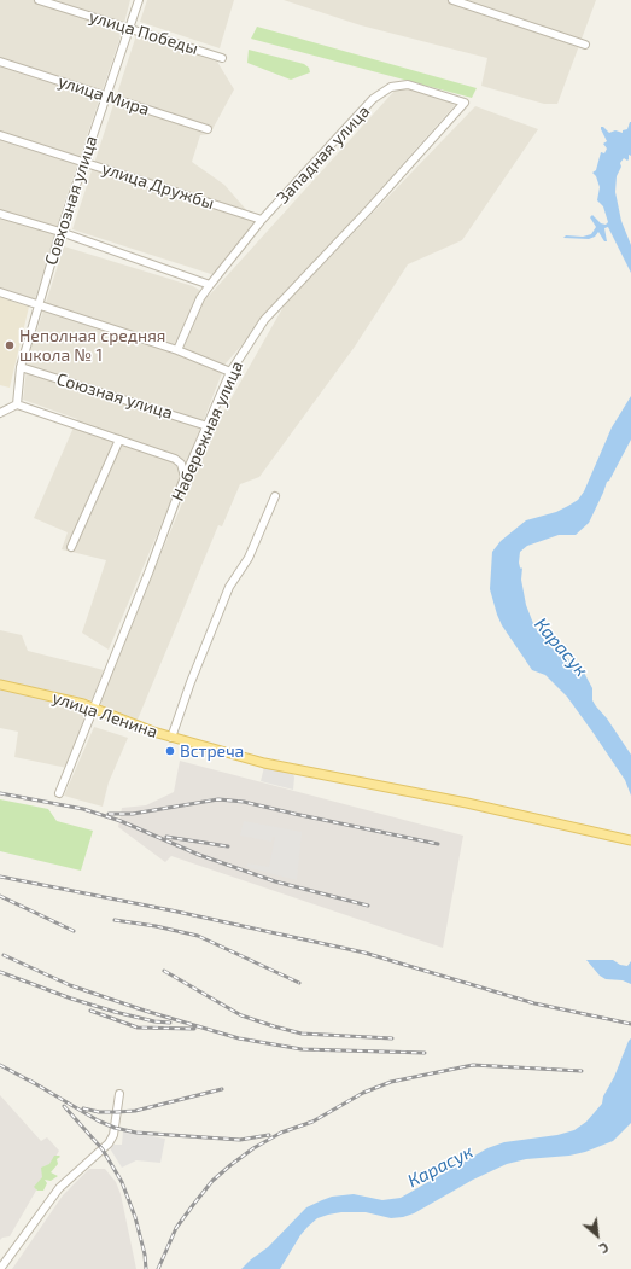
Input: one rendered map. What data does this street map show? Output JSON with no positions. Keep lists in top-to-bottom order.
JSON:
{
  "streets": {
    "main road": ["улица Ленина"],
    "street": [
      "улица Победы",
      "улица Мира",
      "Западная улица",
      "улица Дружбы",
      "Совхозная улица",
      "Союзная улица",
      "Набережная улица"
    ]
  },
  "crossings": [
    ["улица Победы", "Совхозная улица"],
    ["улица Мира", "Совхозная улица"],
    ["Западная улица", "улица Дружбы"],
    ["Западная улица", "Набережная улица"],
    ["улица Дружбы", "Совхозная улица"],
    ["Совхозная улица", "Союзная улица"],
    ["Союзная улица", "Набережная улица"],
    ["Набережная улица", "улица Ленина"]
  ],
  "water": ["Карасук"],
  "places": ["Неполная средняя школа № 1", "Встреча"],
  "north": "bottom right"
}
